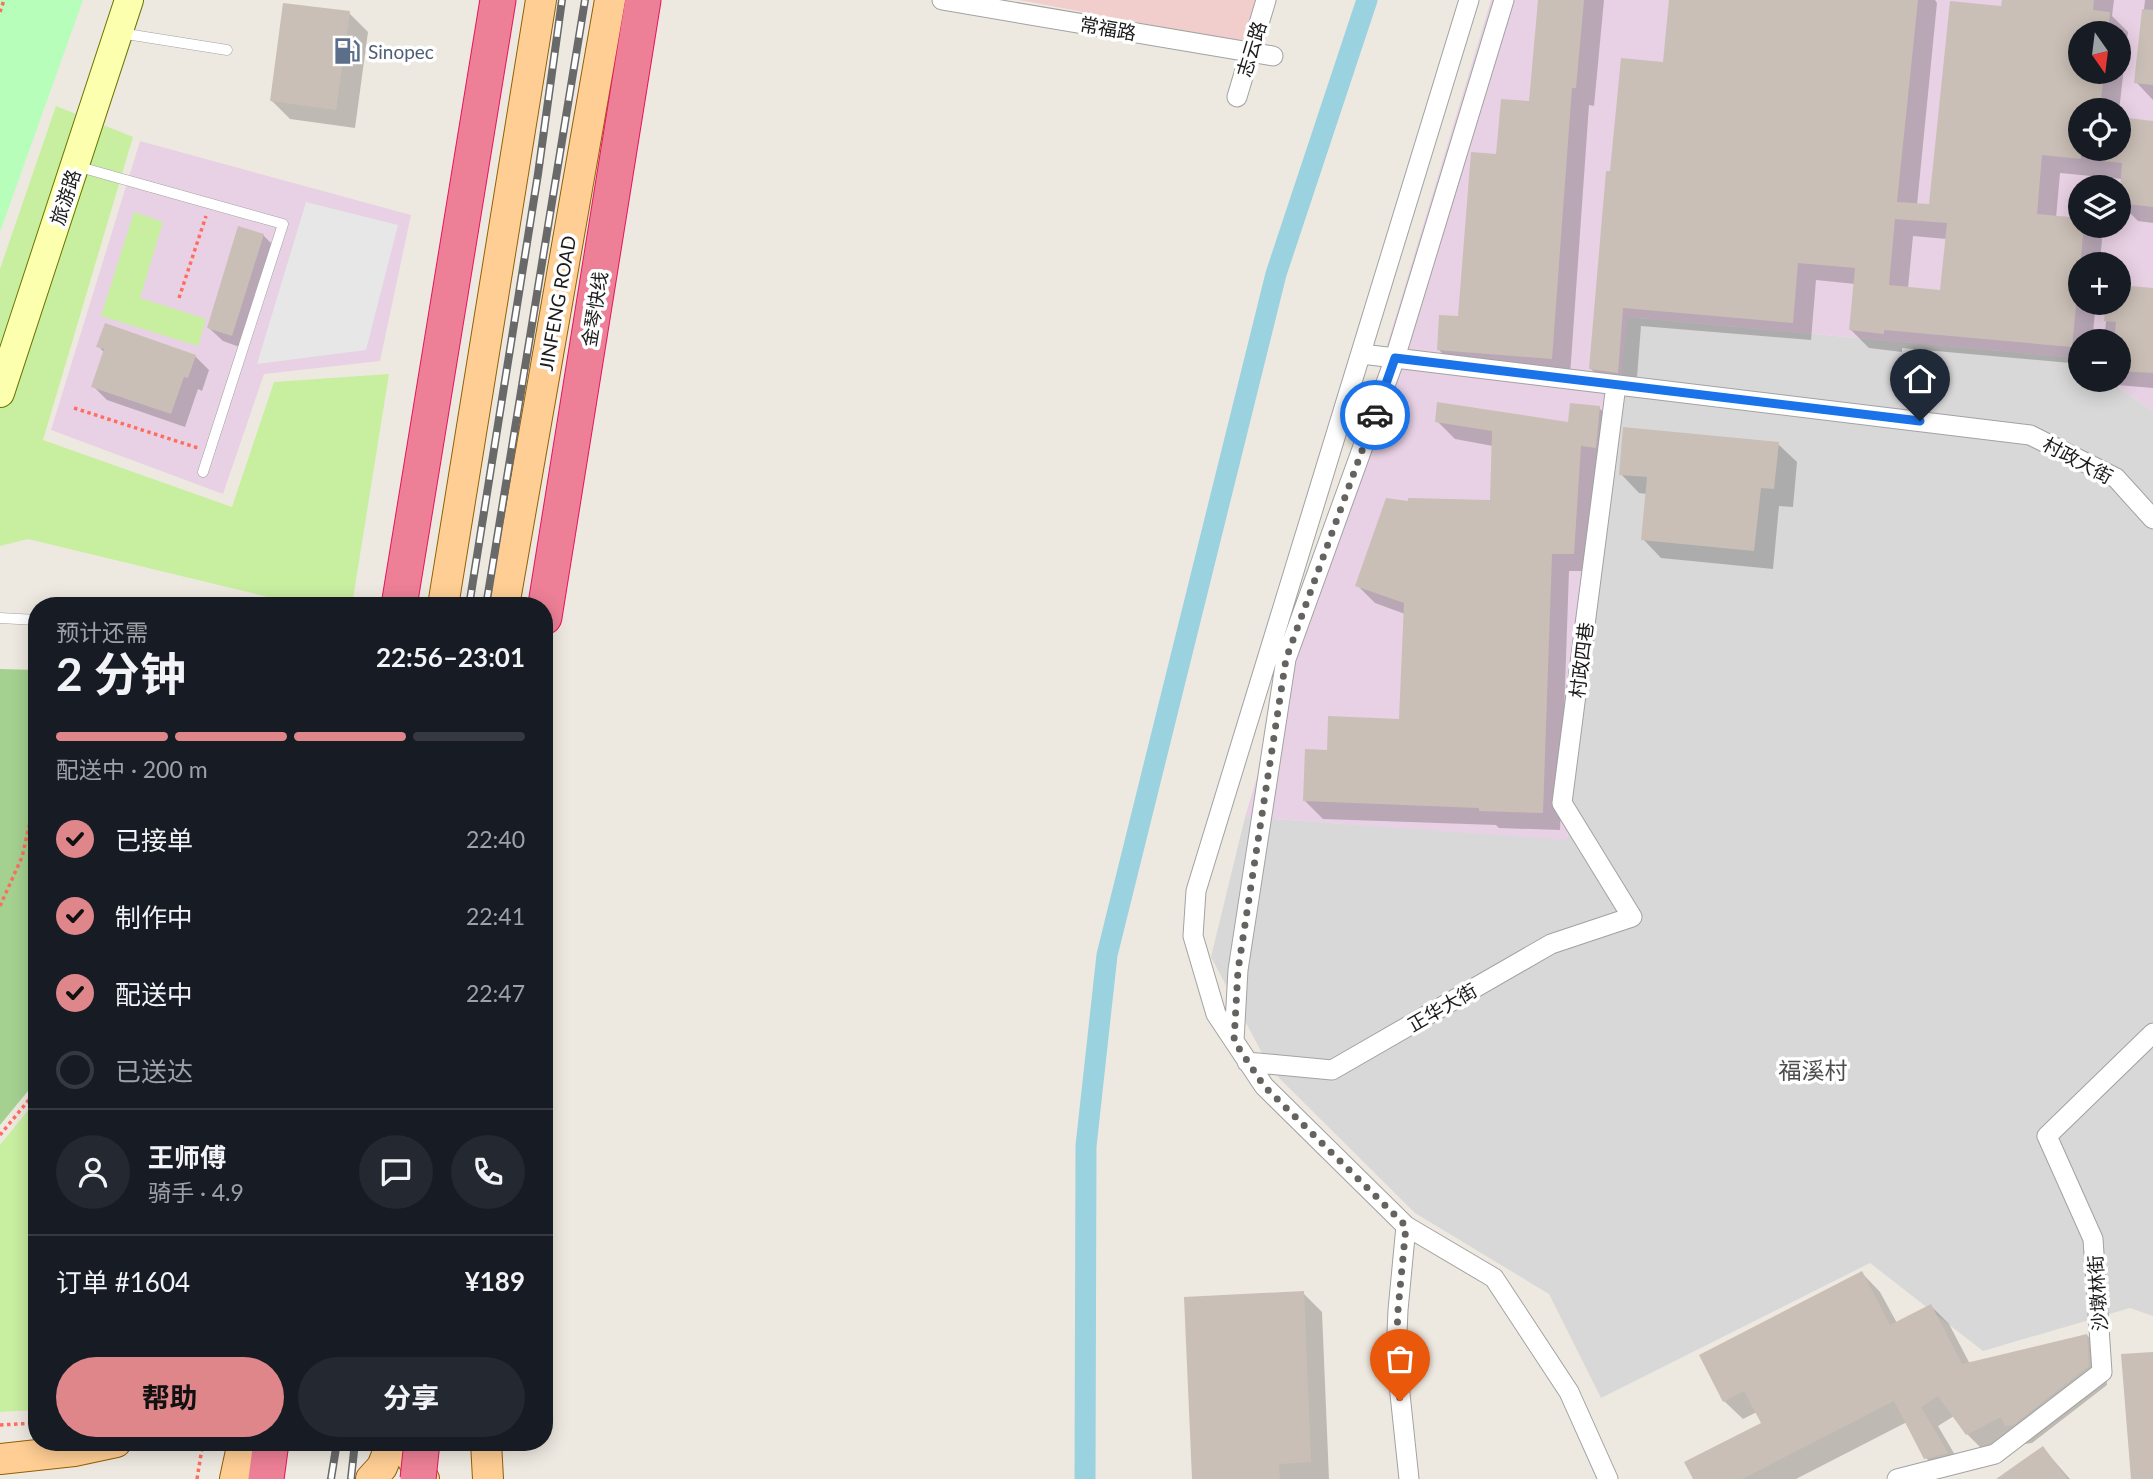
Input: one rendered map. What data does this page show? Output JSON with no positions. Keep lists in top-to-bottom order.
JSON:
{
  "streets": {
    "highway": ["金琴快线"],
    "main road": ["JINFENG ROAD"],
    "street": [
      "常福路",
      "志云路",
      "旅游路",
      "村政大街",
      "村政四巷",
      "正华大街",
      "沙墩林街"
    ]
  },
  "crossings": [
    ["常福路", "志云路"],
    ["村政大街", "村政四巷"],
    ["村政四巷", "正华大街"]
  ],
  "districts": ["福溪村"],
  "places": {
    "fuel station": ["Sinopec"]
  },
  "north": "bottom",
  "page": {
    "map_buttons": ["+", "−"],
    "heading": ["2 分钟", "预计还需", "22:56–23:01"],
    "panel": [
      "王师傅",
      "骑手 · 4.9",
      "订单 #1604",
      "¥189"
    ],
    "bar": "配送中 · 200 m",
    "list": [
      ["已接单", "22:40"],
      ["制作中", "22:41"],
      ["配送中", "22:47"],
      "已送达"
    ],
    "buttons": ["帮助", "分享"]
  }
}
